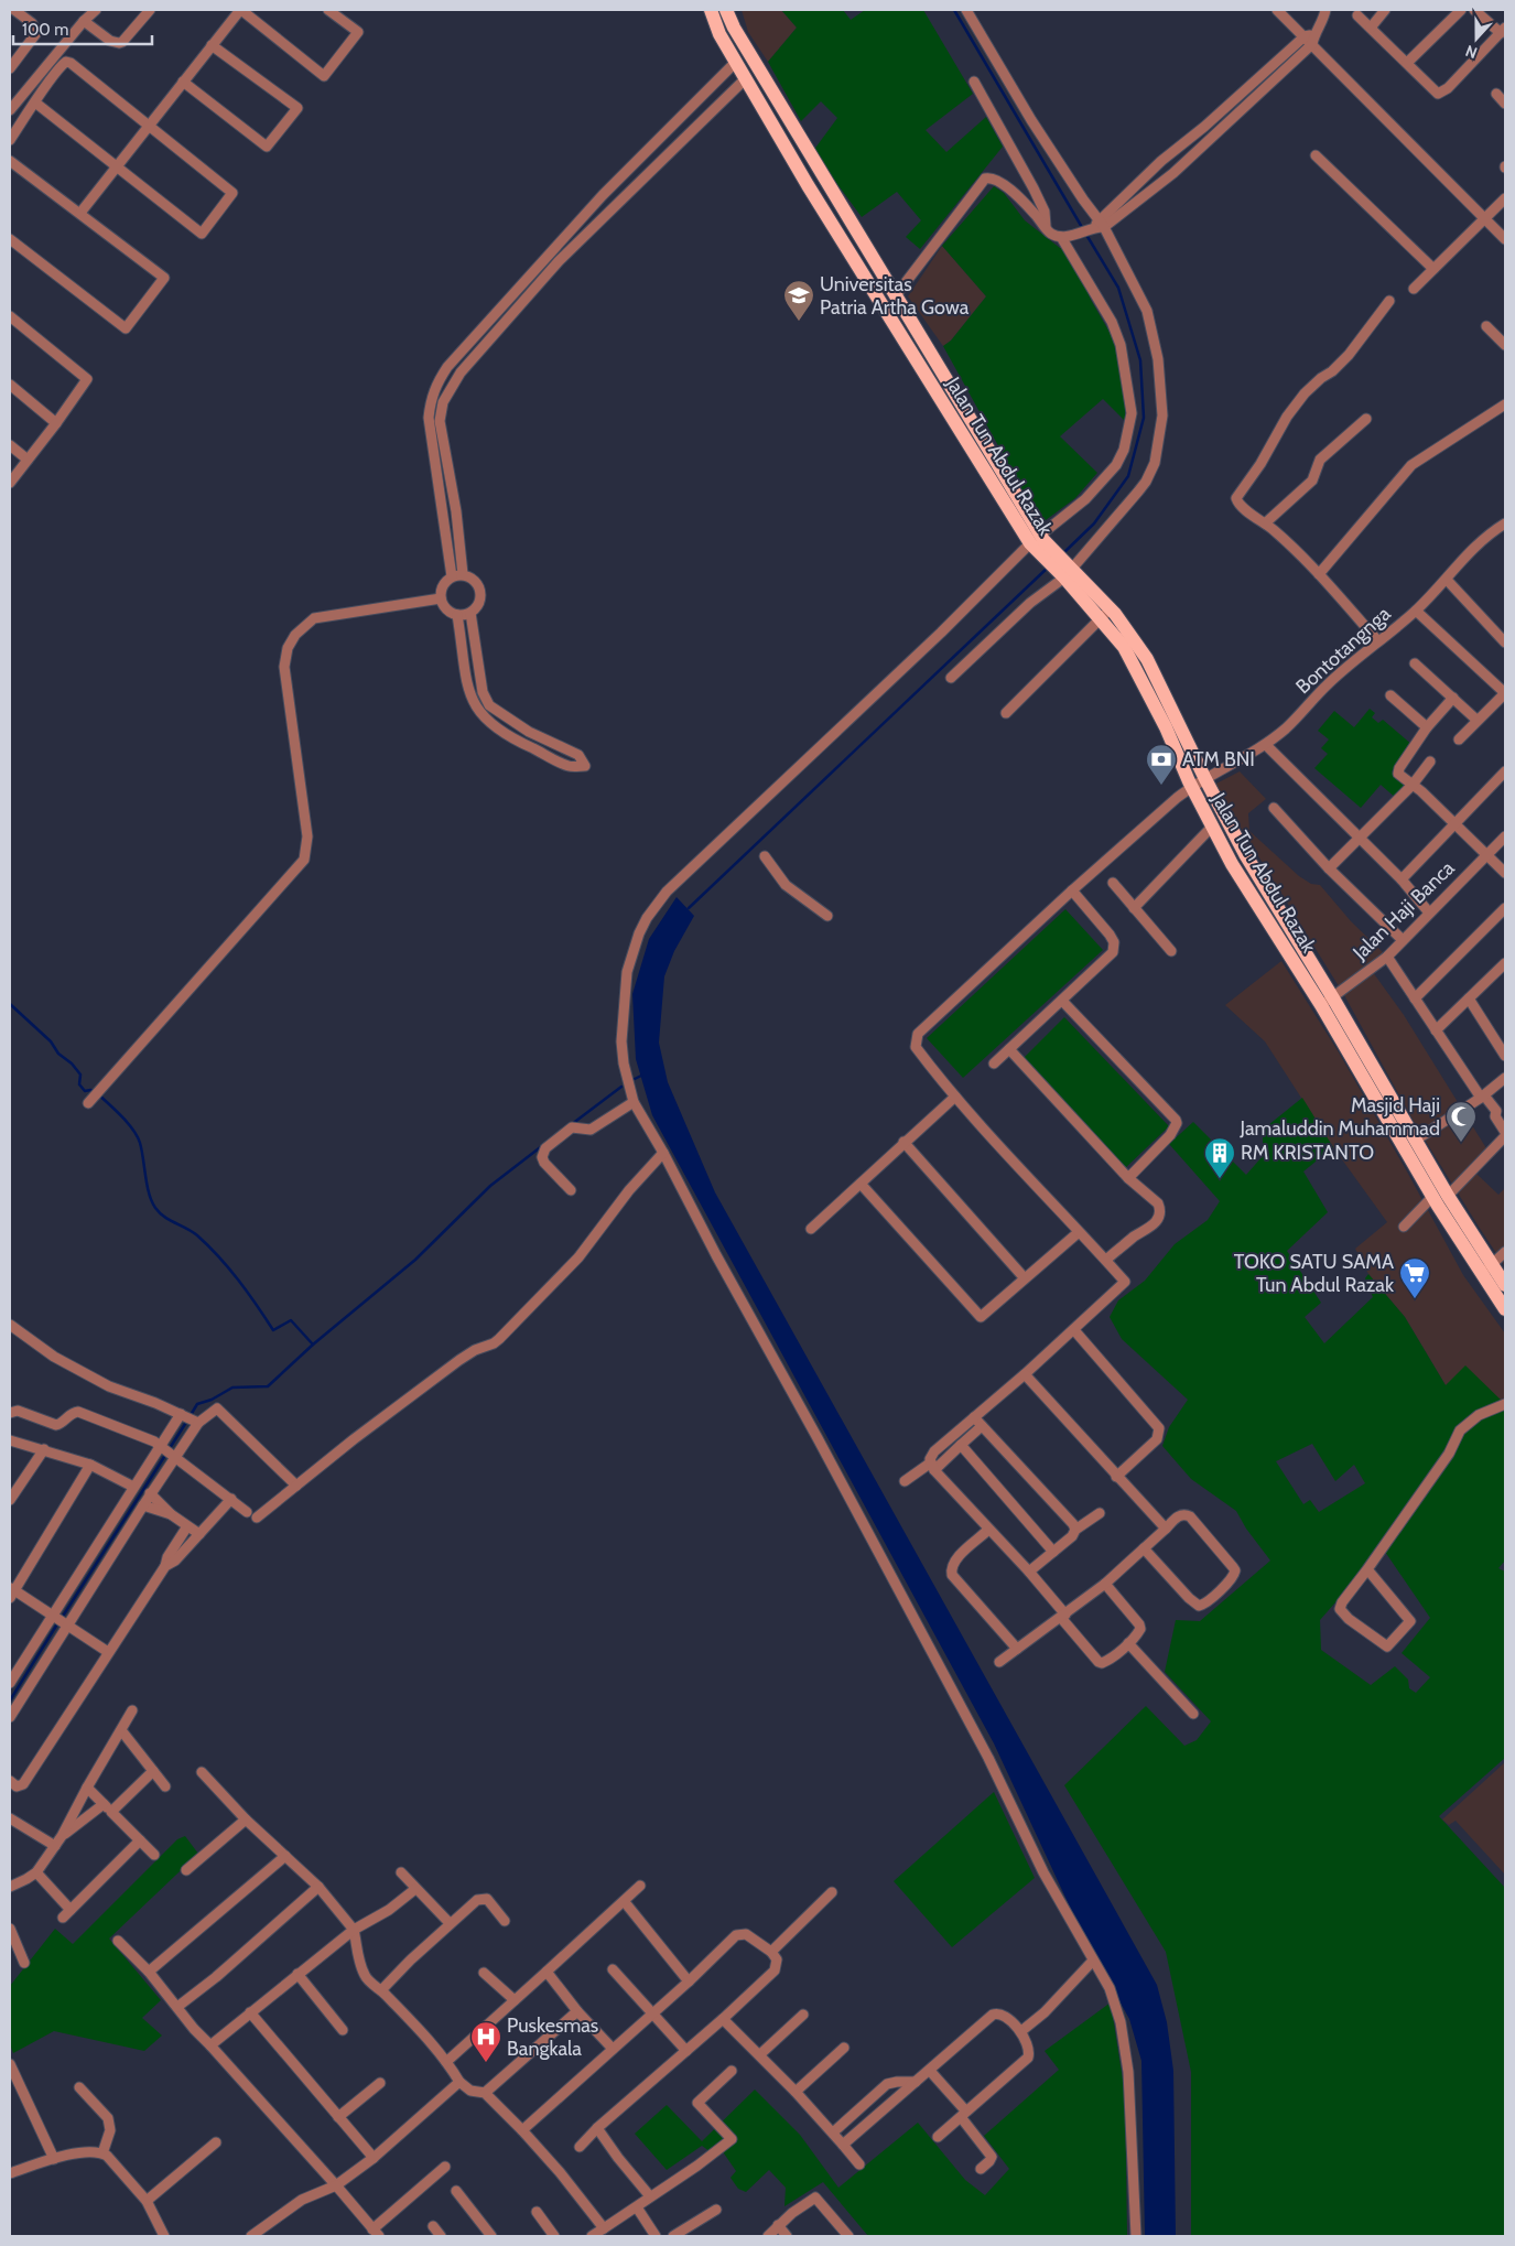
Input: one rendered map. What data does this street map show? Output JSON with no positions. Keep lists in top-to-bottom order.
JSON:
{
  "streets": {
    "main road": ["Jalan Tun Abdul Razak"],
    "street": ["Bontotangnga", "Jalan Haji Banca"]
  },
  "crossings": [
    ["Jalan Tun Abdul Razak", "Bontotangnga"],
    ["Jalan Tun Abdul Razak", "Jalan Haji Banca"]
  ],
  "places": {
    "school or university": ["Universitas Patria Artha Gowa"],
    "bank": ["ATM BNI"],
    "mosque": ["Masjid Haji Jamaluddin Muhammad"],
    "building": ["RM KRISTANTO"],
    "supermarket": ["TOKO SATU SAMA Tun Abdul Razak"],
    "hospital": ["Puskesmas Bangkala"]
  },
  "scale_bar": "100 m",
  "north": "bottom"
}
